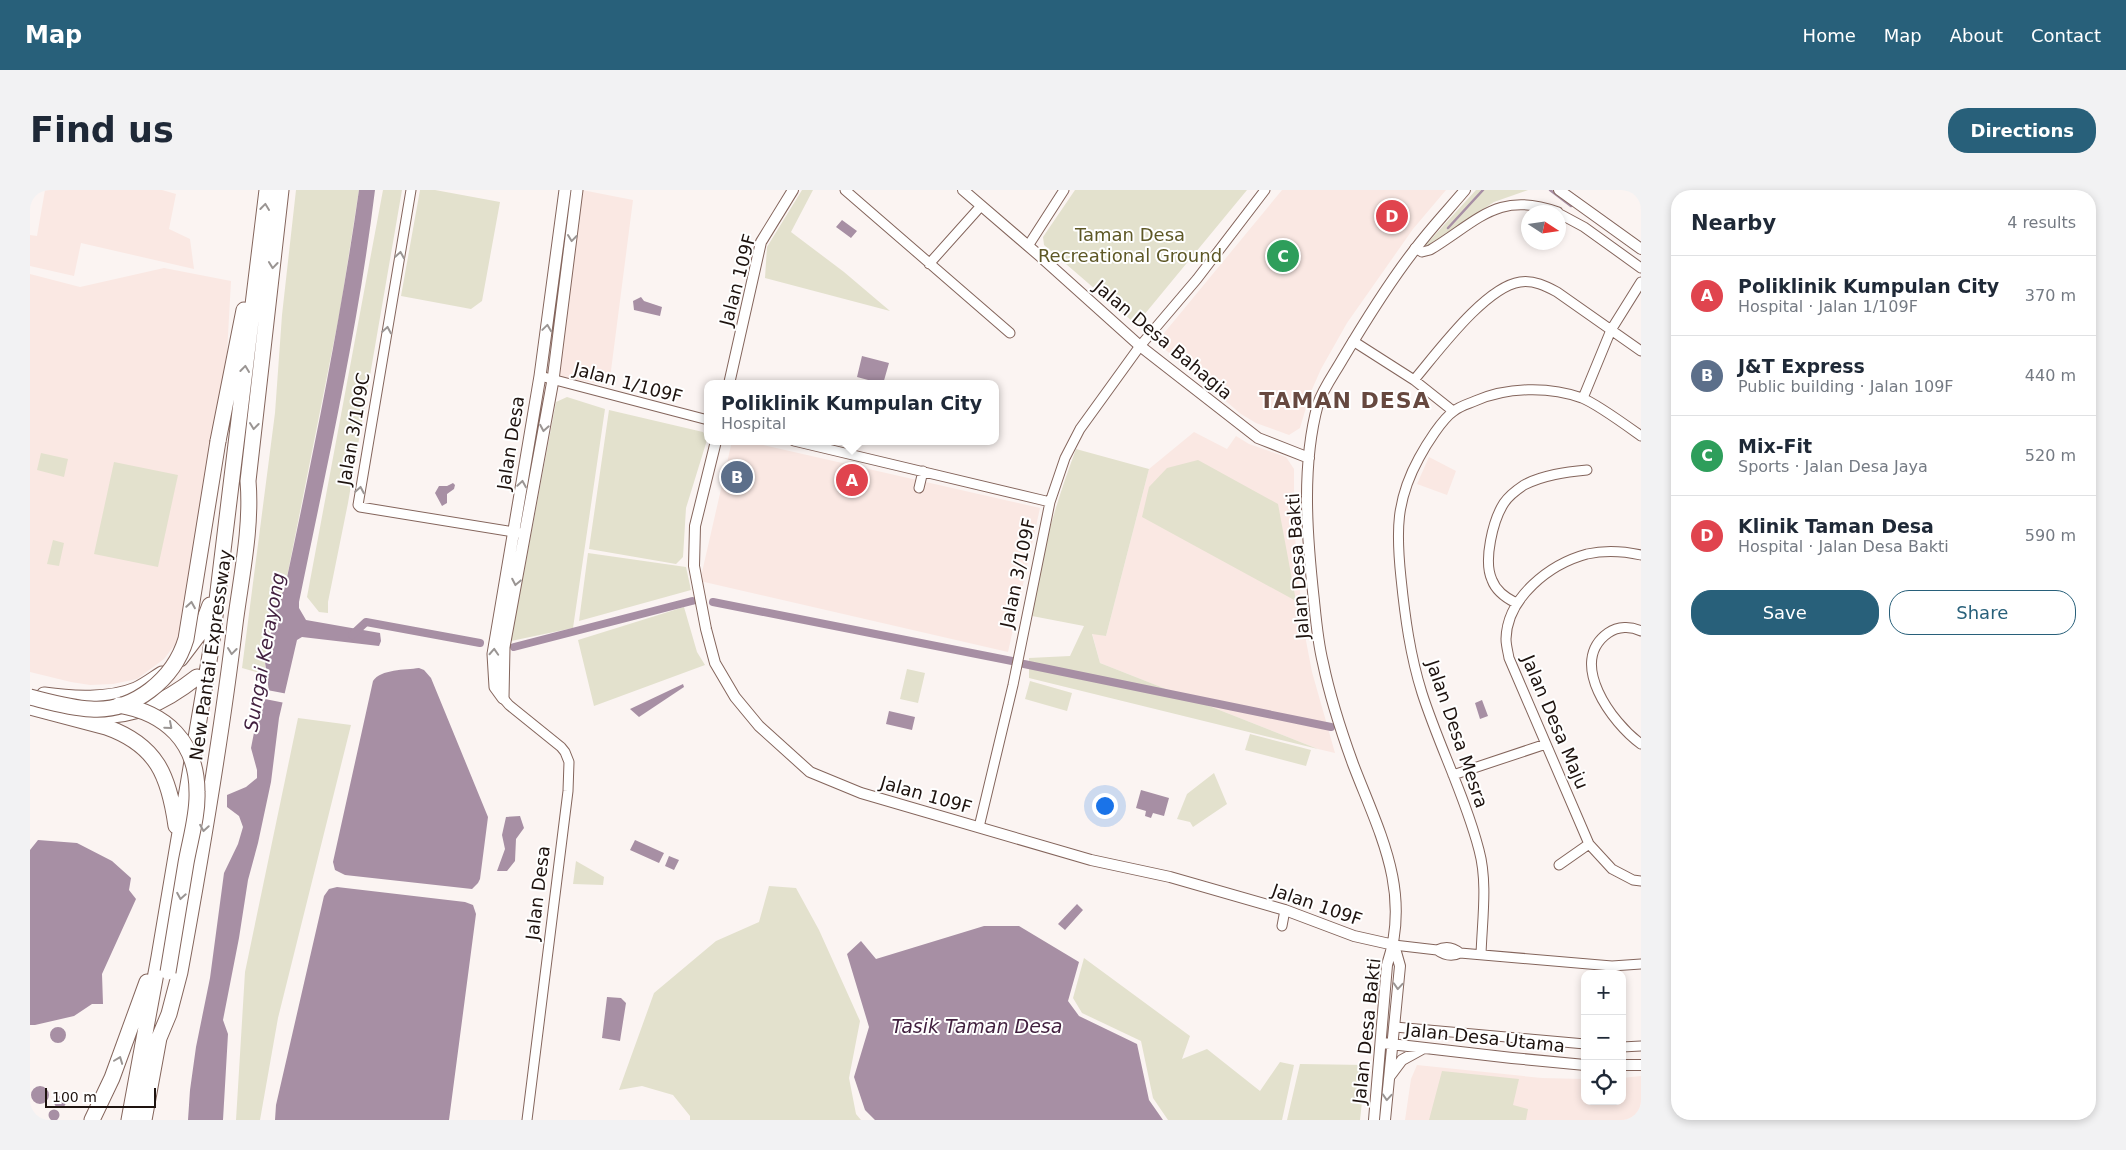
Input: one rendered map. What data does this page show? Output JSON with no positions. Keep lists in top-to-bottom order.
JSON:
{
  "streets": {
    "highway": ["New Pantai Expressway"],
    "main road": ["Jalan Desa"],
    "street": [
      "Jalan 109F",
      "Jalan Desa Bahagia",
      "Jalan 1/109F",
      "Jalan 3/109C",
      "Jalan Desa Bakti",
      "Jalan 3/109F",
      "Jalan Desa Maju",
      "Jalan Desa Mesra",
      "Jalan Desa Utama"
    ]
  },
  "crossings": [
    ["Jalan 109F", "Jalan Desa Bakti"],
    ["Jalan 109F", "Jalan 3/109F"],
    ["Jalan Desa Bahagia", "Jalan Desa Bakti"],
    ["Jalan Desa Bahagia", "Jalan 3/109F"],
    ["Jalan 1/109F", "Jalan Desa"],
    ["Jalan 3/109C", "Jalan Desa"],
    ["Jalan Desa Bakti", "Jalan Desa Utama"]
  ],
  "districts": ["TAMAN DESA"],
  "water": ["Sungai Kerayong", "Tasik Taman Desa"],
  "parks": ["Taman Desa Recreational Ground"],
  "scale_bar": "100 m",
  "north": "right",
  "page": {
    "header": "Map",
    "nav": [
      "Home",
      "Map",
      "About",
      "Contact"
    ],
    "buttons": [
      "Directions",
      ["Save", "Share"]
    ],
    "title": "Find us",
    "heading": ["Nearby", "4 results"],
    "pins": [
      "D",
      "C",
      "B",
      "A"
    ],
    "list": [
      {
        "mark": "A",
        "name": "Poliklinik Kumpulan City",
        "note": "Hospital · Jalan 1/109F",
        "value": "370 m"
      },
      {
        "mark": "B",
        "name": "J&T Express",
        "note": "Public building · Jalan 109F",
        "value": "440 m"
      },
      {
        "mark": "C",
        "name": "Mix-Fit",
        "note": "Sports · Jalan Desa Jaya",
        "value": "520 m"
      },
      {
        "mark": "D",
        "name": "Klinik Taman Desa",
        "note": "Hospital · Jalan Desa Bakti",
        "value": "590 m"
      }
    ],
    "popup": ["Poliklinik Kumpulan City", "Hospital"],
    "map_buttons": ["+", "−"],
    "scale": "100 m"
  }
}
